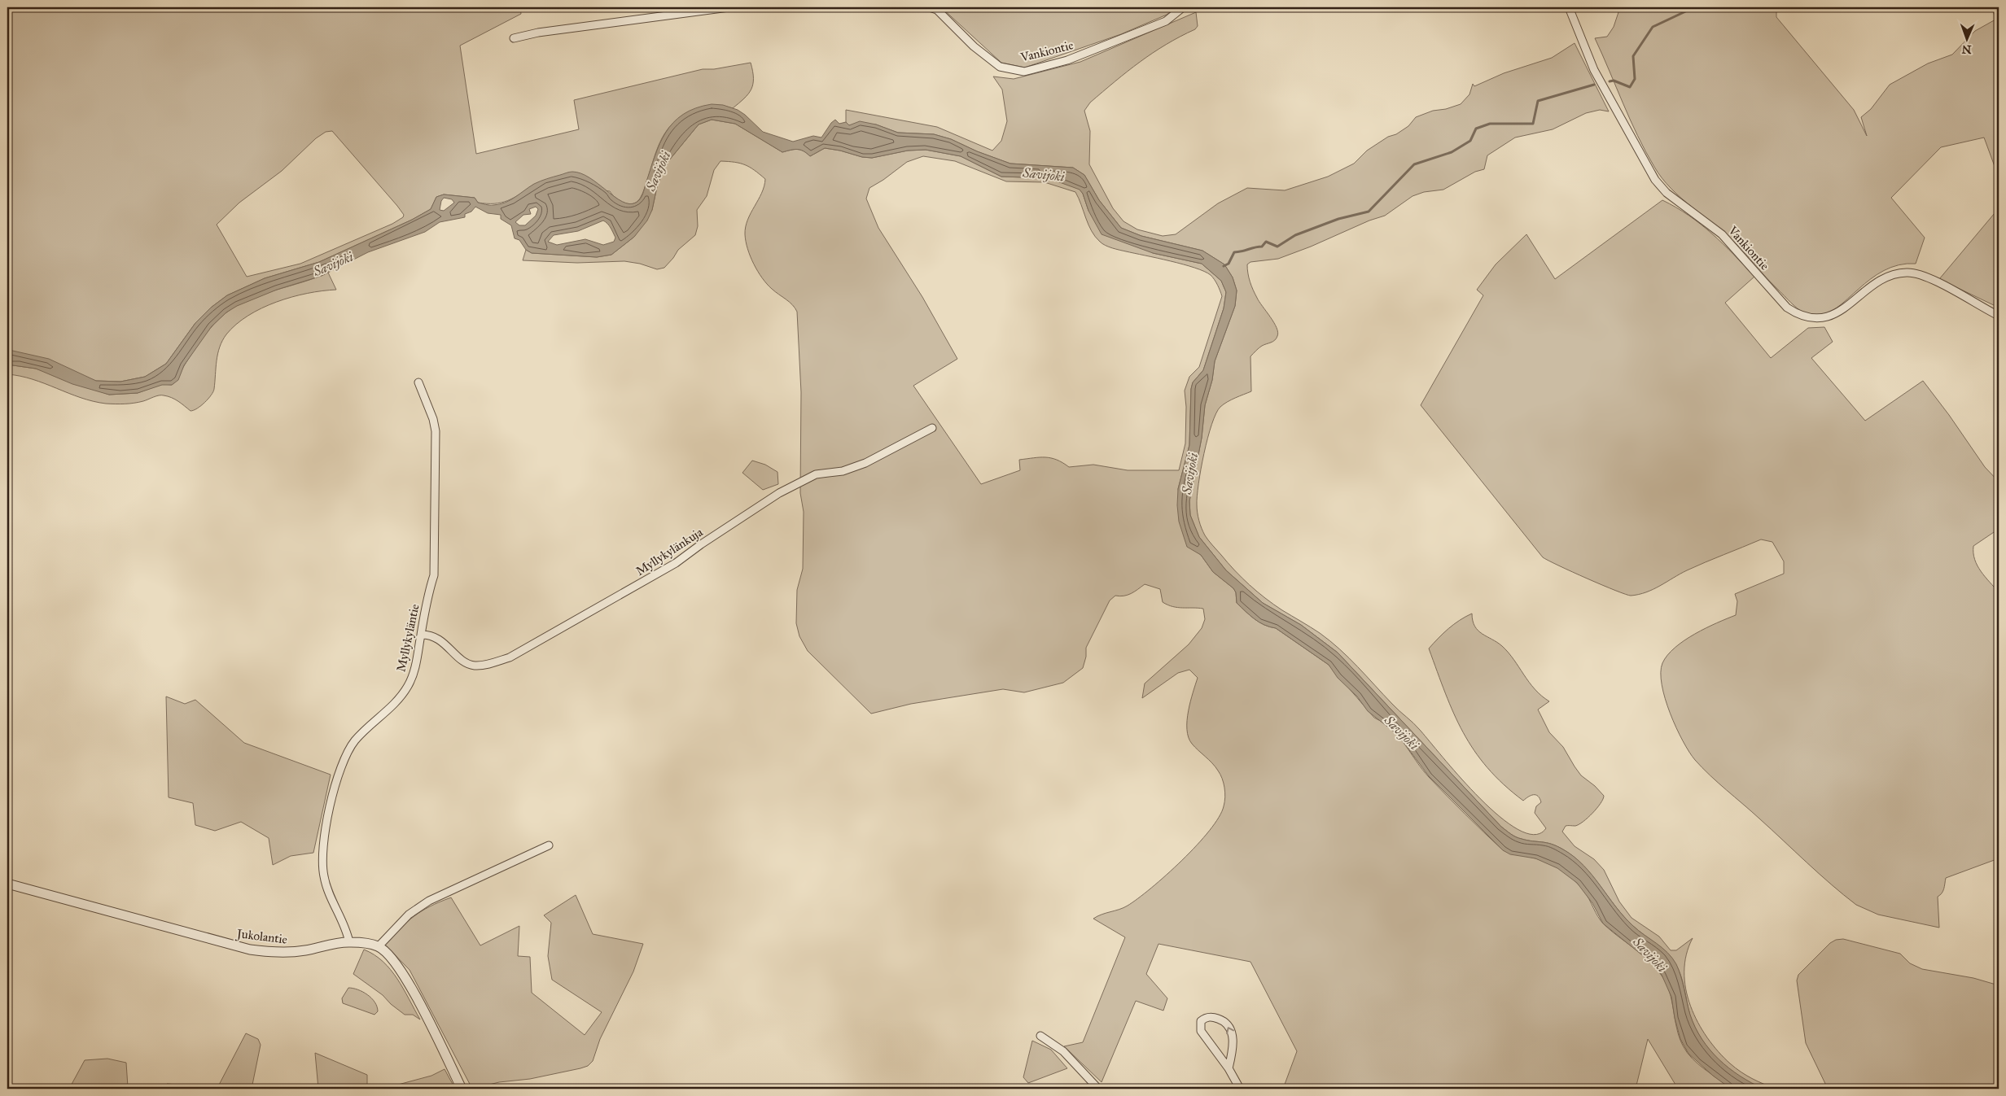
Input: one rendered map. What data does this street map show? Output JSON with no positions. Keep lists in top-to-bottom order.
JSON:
{
  "streets": {
    "street": [
      "Vankiontie",
      "Myllykylänkuja",
      "Myllykyläntie",
      "Jukolantie"
    ]
  },
  "crossings": [
    ["Myllykylänkuja", "Myllykyläntie"],
    ["Myllykyläntie", "Jukolantie"]
  ],
  "water": ["Savijoki"],
  "north": "bottom"
}
